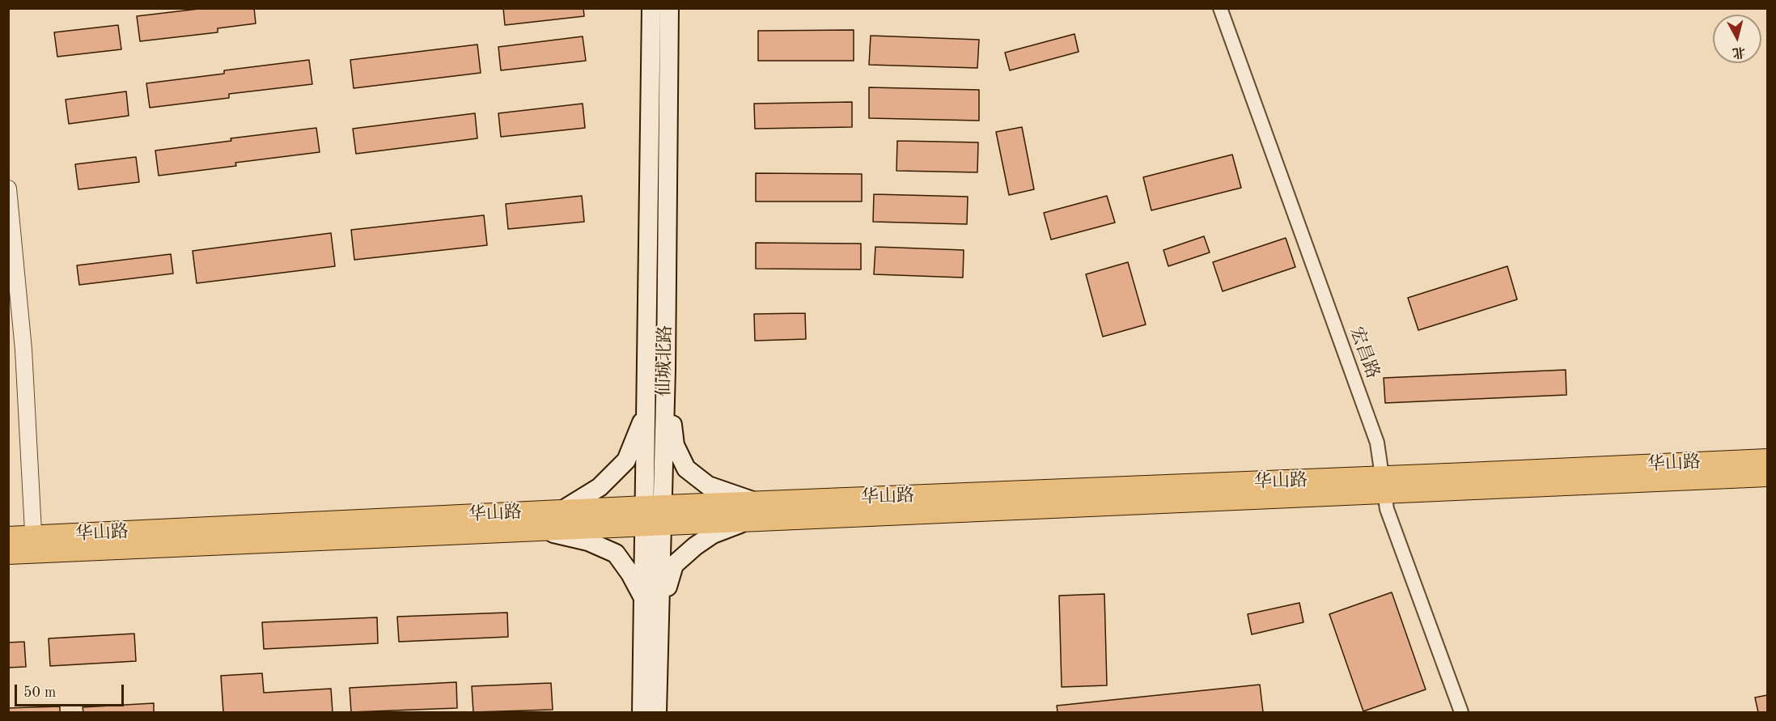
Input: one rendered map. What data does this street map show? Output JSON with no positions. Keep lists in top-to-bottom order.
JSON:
{
  "streets": {
    "main road": ["仙城北路", "华山路"],
    "street": ["宏昌路"]
  },
  "crossings": [
    ["宏昌路", "华山路"],
    ["仙城北路", "华山路"]
  ],
  "scale_bar": "50 m",
  "north": "bottom"
}
